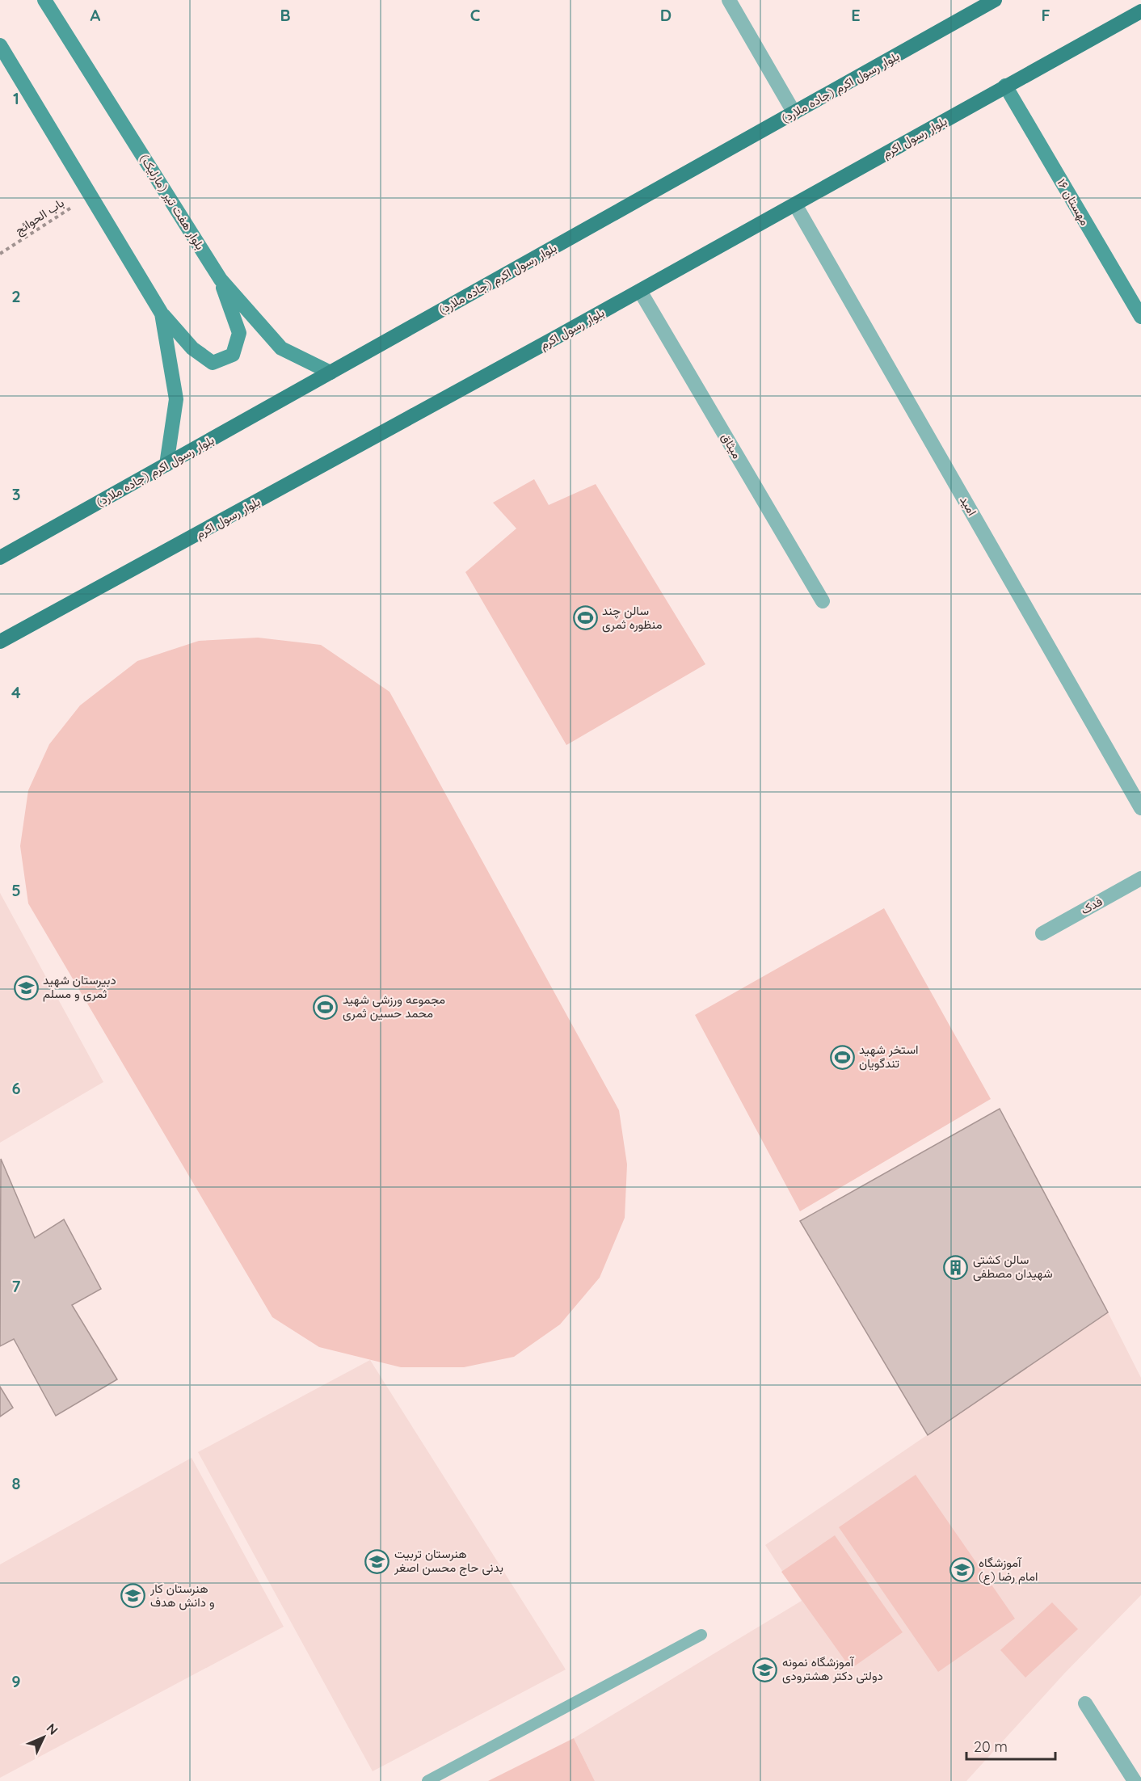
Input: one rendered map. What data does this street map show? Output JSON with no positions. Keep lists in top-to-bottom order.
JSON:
{
  "streets": {
    "main road": [
      "بلوار رسول اکرم (جاده ملارد)",
      "بلوار رسول اکرم",
      "بلوار هفت تیر (مارلیک)",
      "مهستان ۱۶"
    ],
    "street": ["میثاق", "امید", "فدک"],
    "path": ["باب الحوائج"]
  },
  "crossings": [
    ["بلوار رسول اکرم (جاده ملارد)", "بلوار هفت تیر (مارلیک)"],
    ["بلوار رسول اکرم", "مهستان ۱۶"],
    ["بلوار رسول اکرم", "میثاق"],
    ["بلوار رسول اکرم", "امید"]
  ],
  "places": {
    "sports": ["سالن چند منظوره ثمری", "مجموعه ورزشی شهید محمد حسین ثمری", "استخر شهید تندگویان"],
    "school or university": [
      "دبیرستان شهید ثمری و مسلم",
      "هنرستان تربیت بدنی حاج محسن اصغر",
      "آموزشگاه امام رضا (ع)",
      "هنرستان کار و دانش هدف",
      "آموزشگاه نمونه دولتی دکتر هشترودی"
    ],
    "building": ["سالن کشتی شهیدان مصطفی"]
  },
  "scale_bar": "20 m",
  "north": "top right",
  "grid": {
    "columns": [
      "A",
      "B",
      "C",
      "D",
      "E",
      "F"
    ],
    "rows": [
      "1",
      "2",
      "3",
      "4",
      "5",
      "6",
      "7",
      "8",
      "9"
    ]
  }
}
